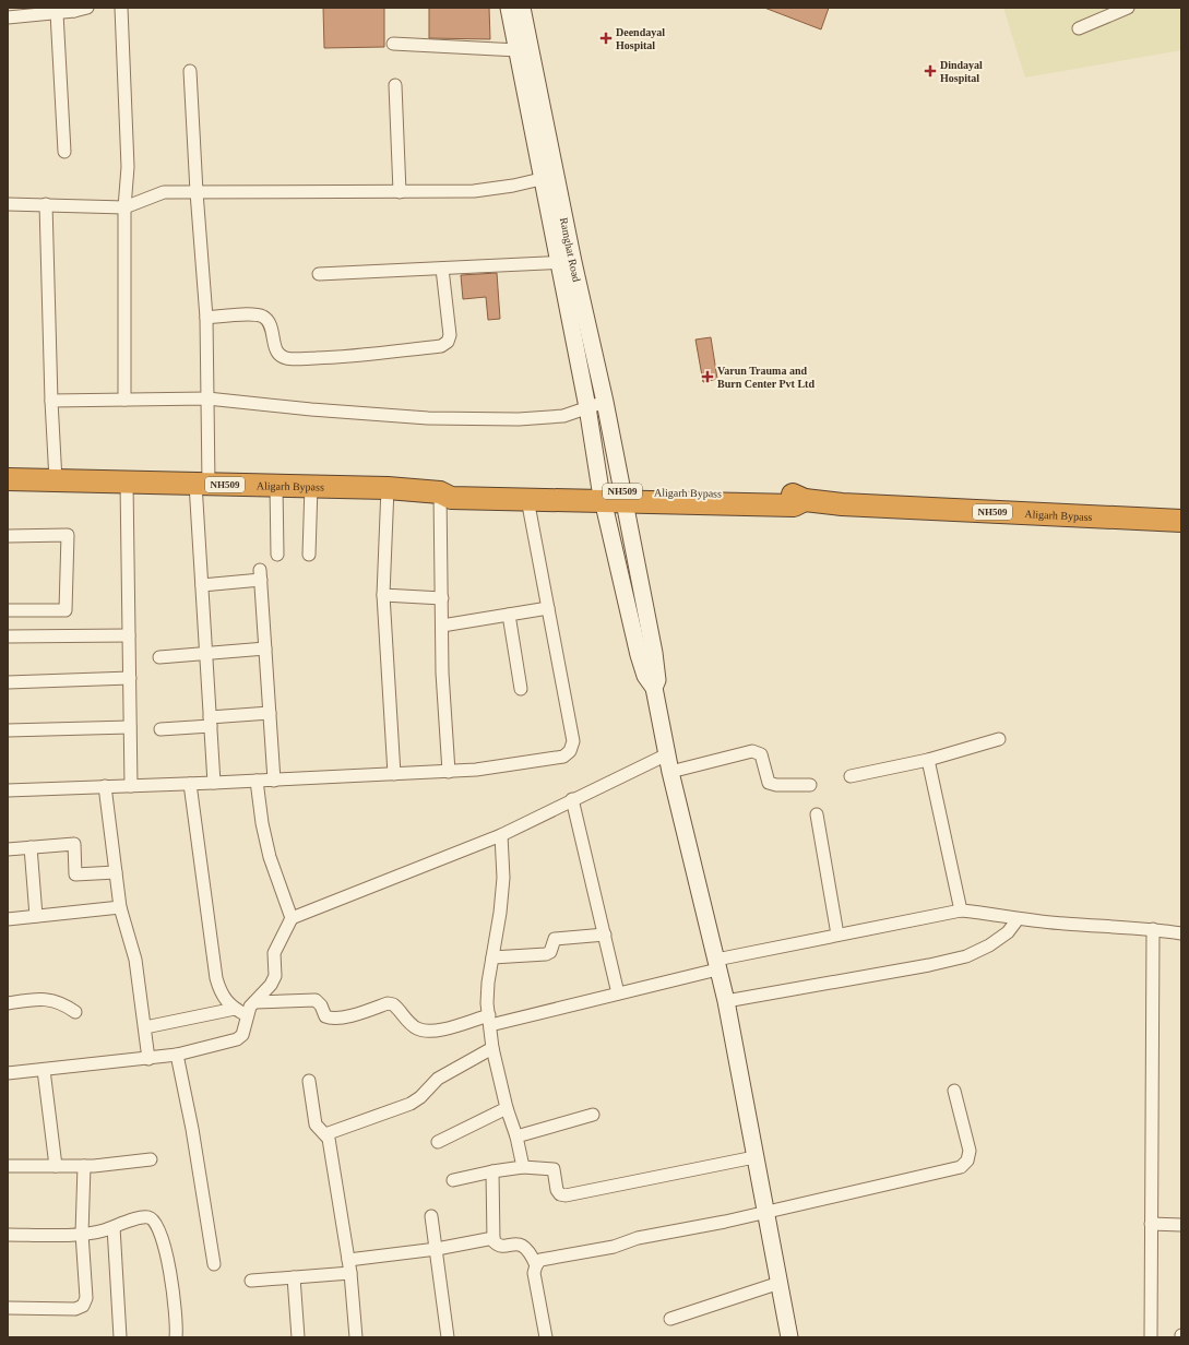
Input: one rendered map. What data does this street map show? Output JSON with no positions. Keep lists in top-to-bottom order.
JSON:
{
  "streets": {
    "highway": ["NH509", "Aligarh Bypass"],
    "main road": ["Ramghat Road"]
  },
  "crossings": [
    ["Ramghat Road", "Aligarh Bypass"]
  ],
  "places": {
    "health": ["Deendayal Hospital", "Dindayal Hospital", "Varun Trauma and Burn Center Pvt Ltd"]
  }
}
